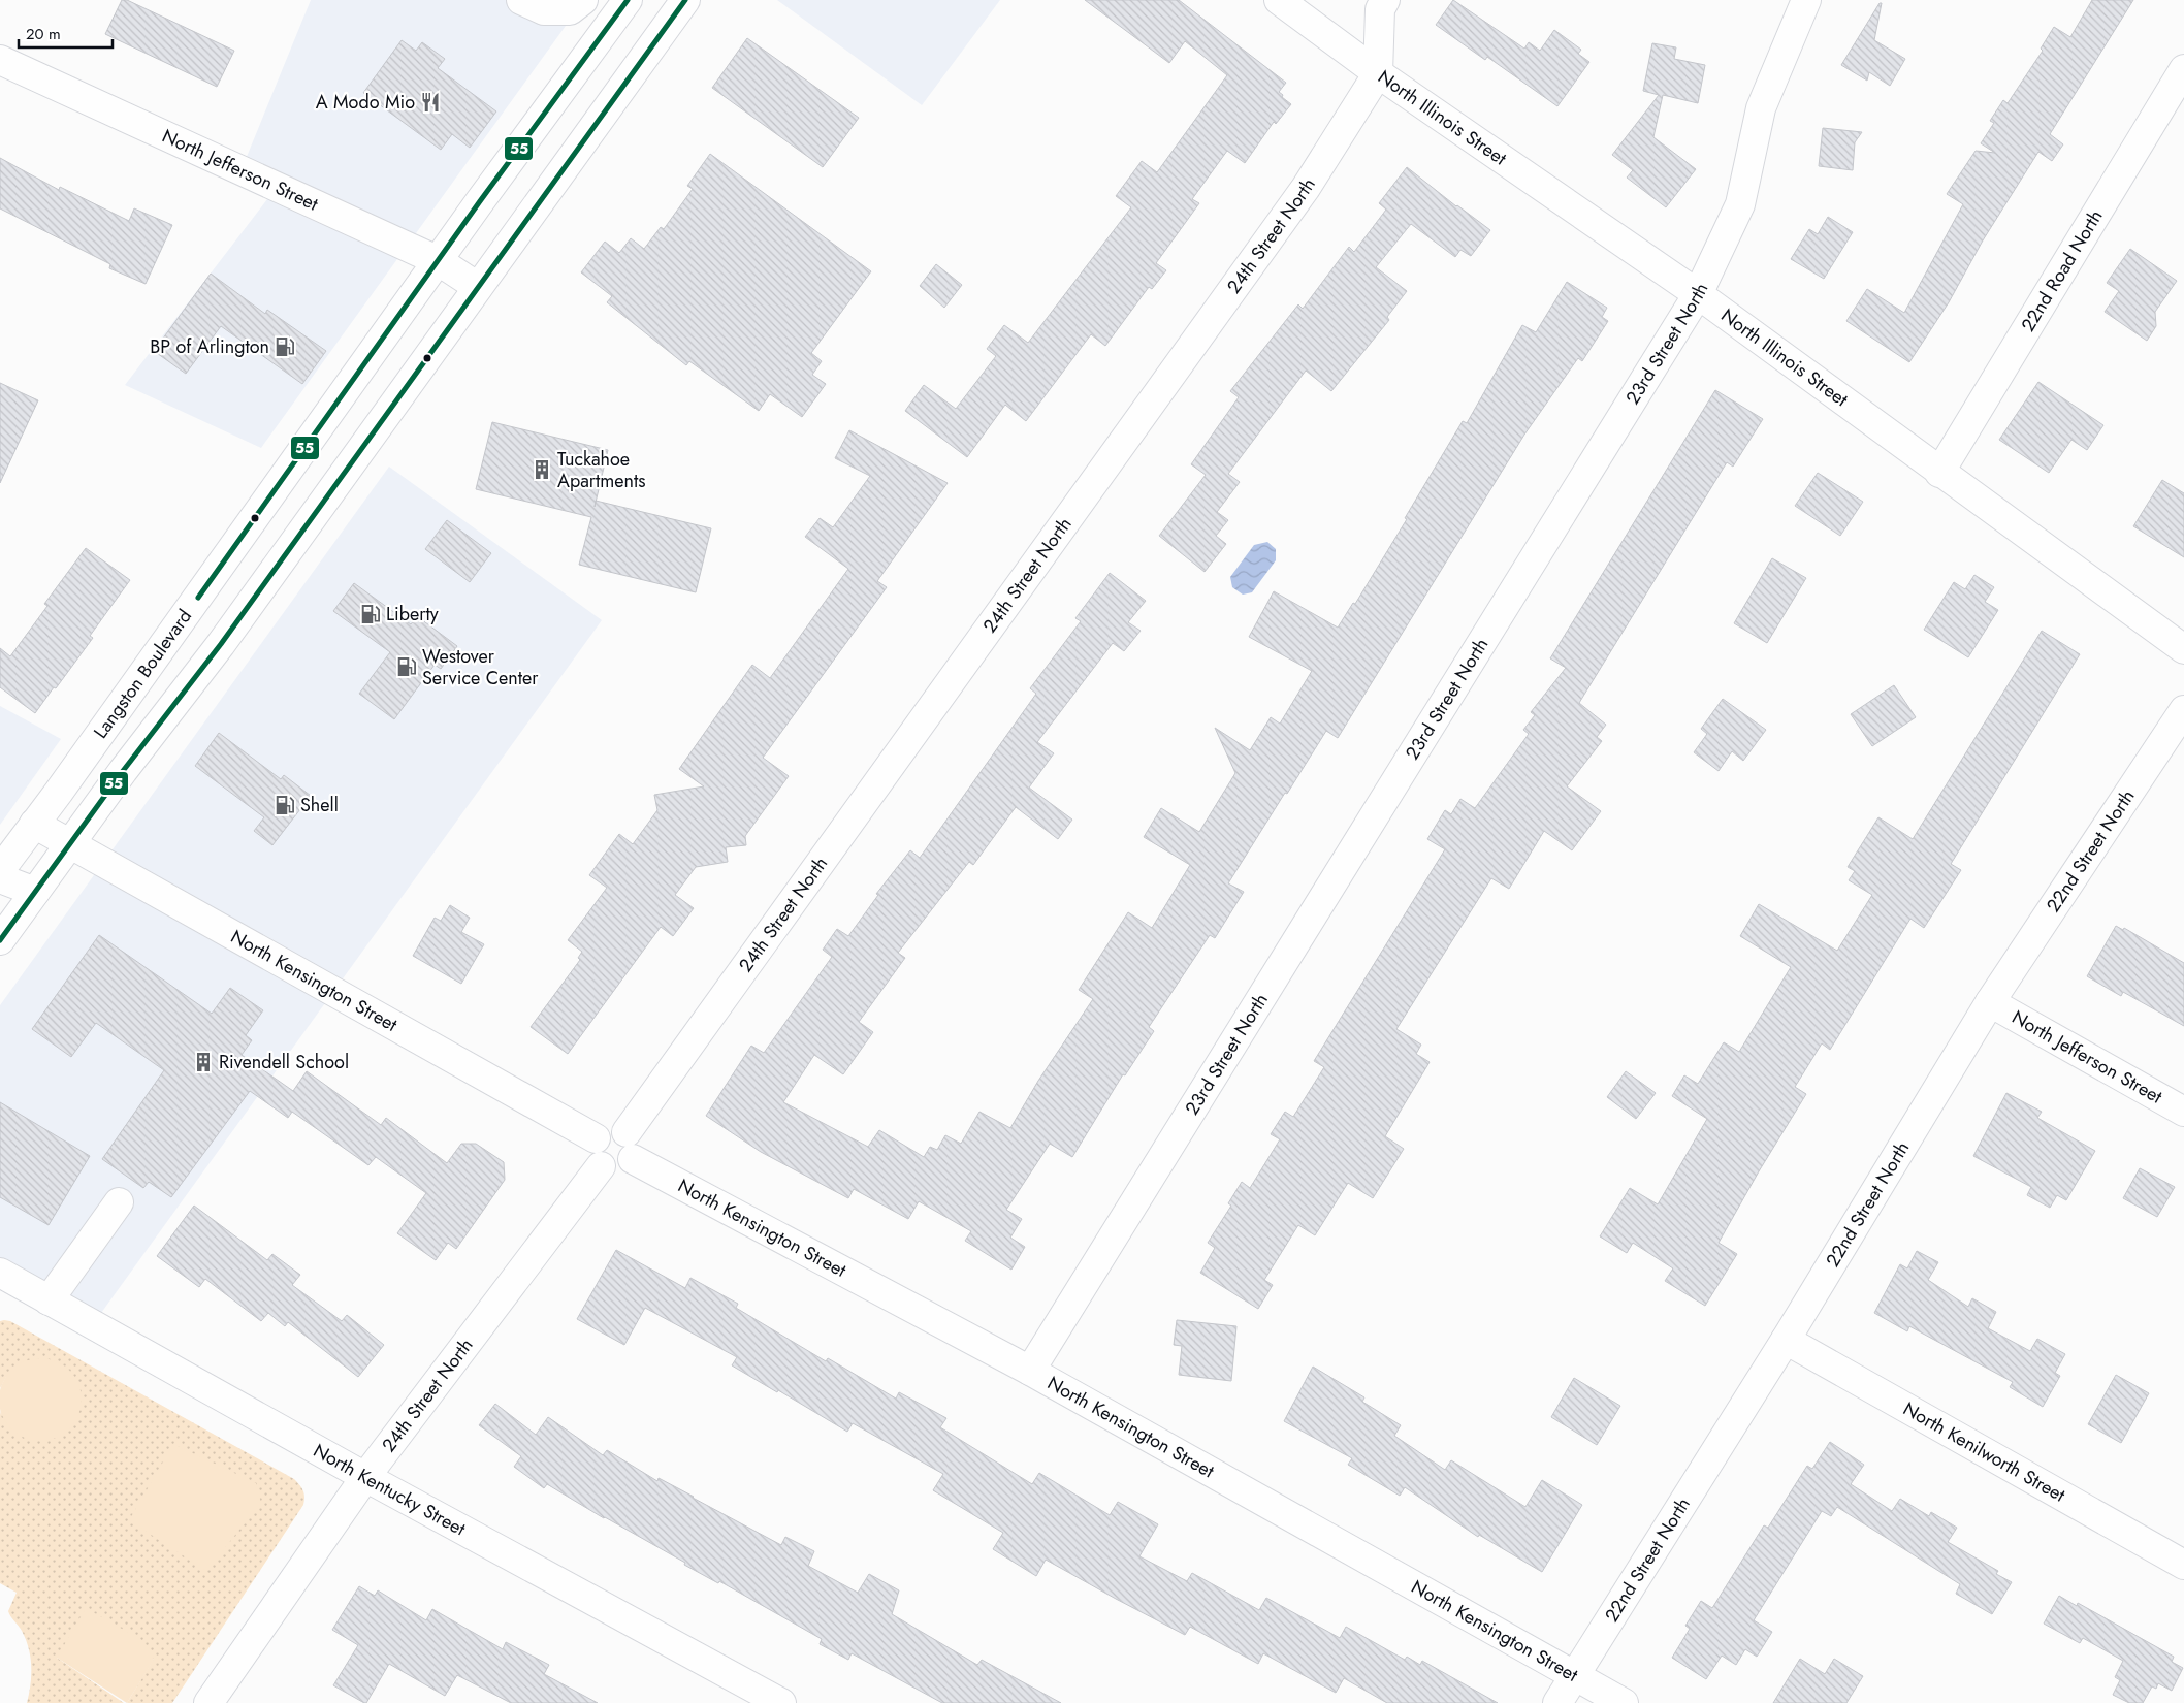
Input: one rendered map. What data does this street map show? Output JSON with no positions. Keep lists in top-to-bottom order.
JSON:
{
  "streets": {
    "street": [
      "North Illinois Street",
      "North Jefferson Street",
      "24th Street North",
      "22nd Road North",
      "23rd Street North",
      "Langston Boulevard",
      "22nd Street North",
      "North Kensington Street",
      "North Kenilworth Street",
      "North Kentucky Street"
    ]
  },
  "crossings": [
    ["North Illinois Street", "24th Street North"],
    ["North Illinois Street", "22nd Road North"],
    ["North Illinois Street", "23rd Street North"],
    ["North Jefferson Street", "Langston Boulevard"],
    ["North Jefferson Street", "22nd Street North"],
    ["24th Street North", "North Kensington Street"],
    ["24th Street North", "North Kentucky Street"],
    ["23rd Street North", "North Kensington Street"],
    ["Langston Boulevard", "North Kensington Street"],
    ["22nd Street North", "North Kensington Street"],
    ["22nd Street North", "North Kenilworth Street"]
  ],
  "places": {
    "restaurant": ["A Modo Mio"],
    "fuel station": [
      "BP of Arlington",
      "Liberty",
      "Westover Service Center",
      "Shell"
    ],
    "building": ["Tuckahoe Apartments", "Rivendell School"]
  },
  "lines": ["transit line 55"],
  "scale_bar": "20 m"
}
